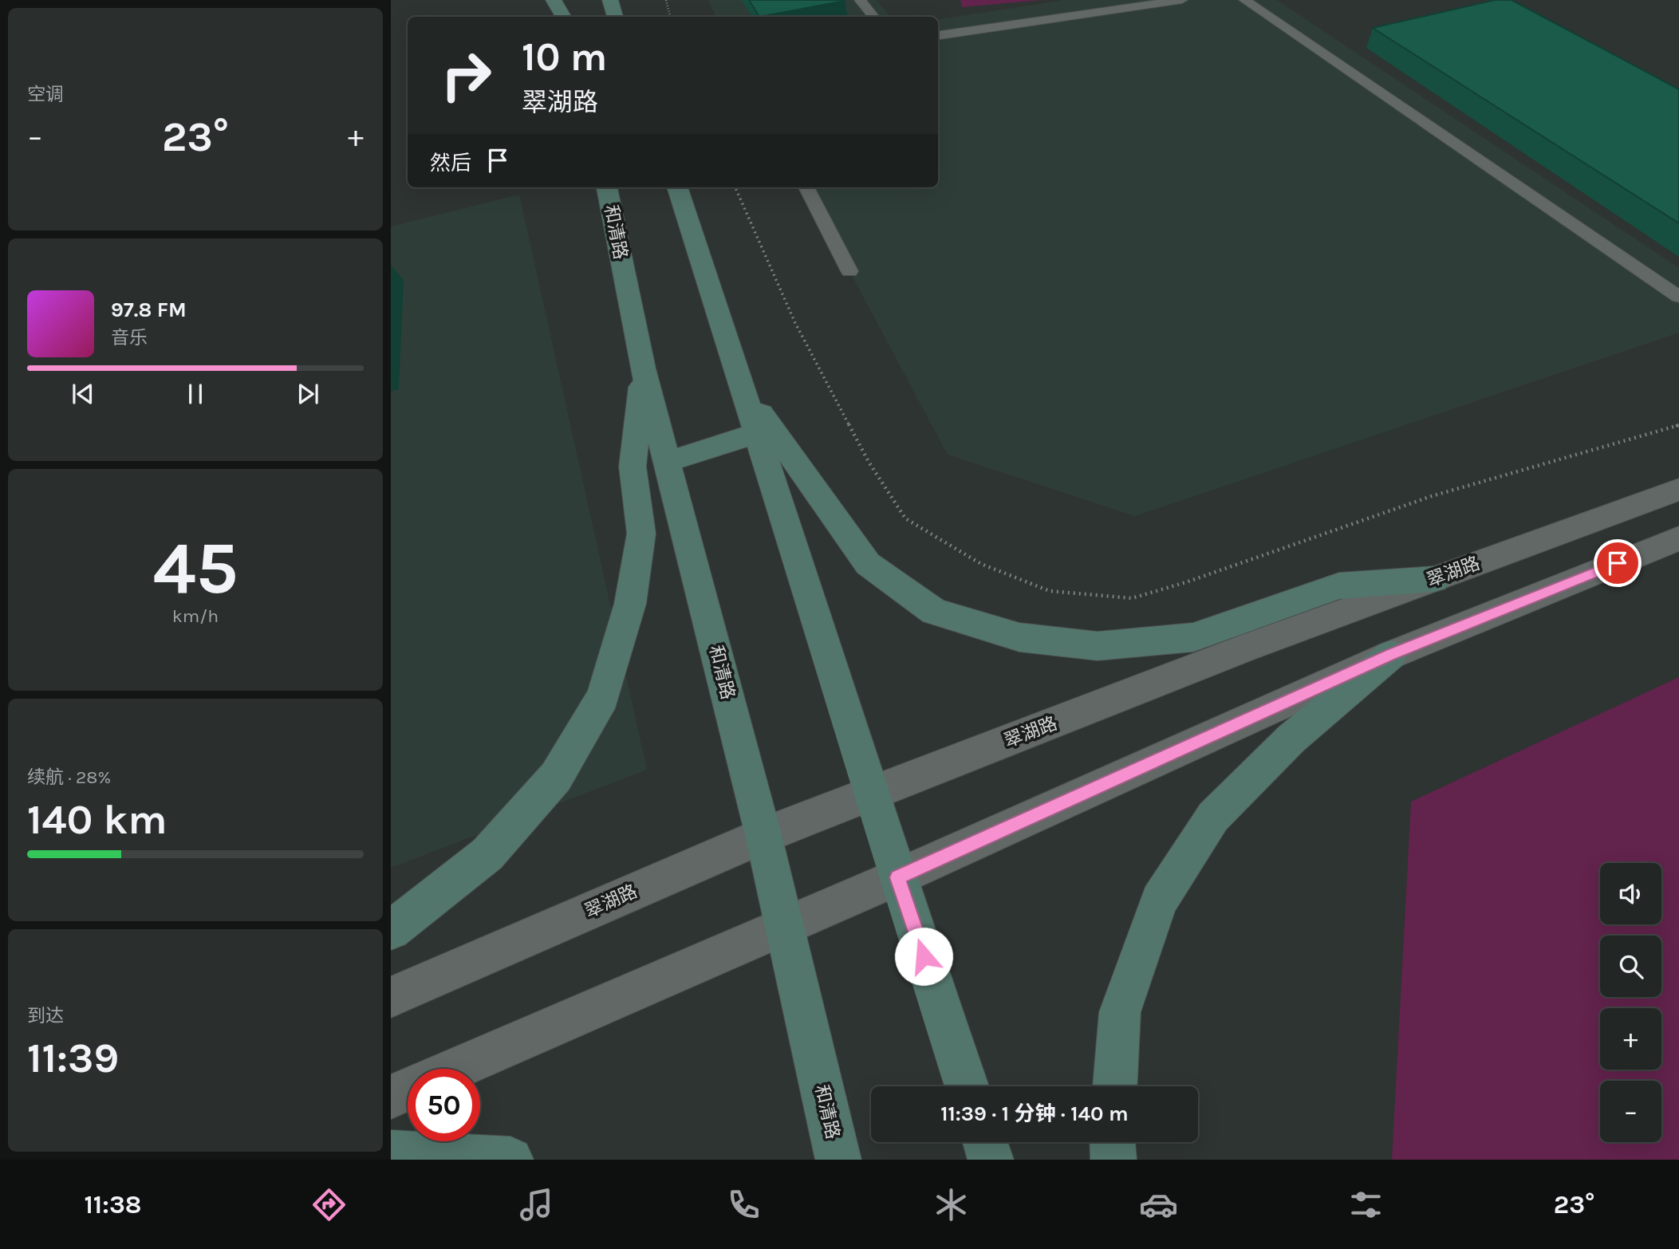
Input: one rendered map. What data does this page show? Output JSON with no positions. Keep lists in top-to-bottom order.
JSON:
{
  "streets": {
    "main road": ["和清路"],
    "street": ["翠湖路"]
  },
  "crossings": [
    ["和清路", "翠湖路"]
  ],
  "page": {
    "tile": [
      "空调",
      ["45", "km/h"],
      ["续航 · 28%", "140 km"],
      ["到达", "11:39"]
    ],
    "turn": ["10 m", "翠湖路"],
    "heat": ["−", "23°", "+"],
    "then": "然后",
    "song": ["97.8 FM", "音乐"],
    "map_buttons": ["+", "−"],
    "limit": "50",
    "trip": "11:39 · 1 分钟 · 140 m",
    "tabs": ["11:38", "23°"]
  }
}
